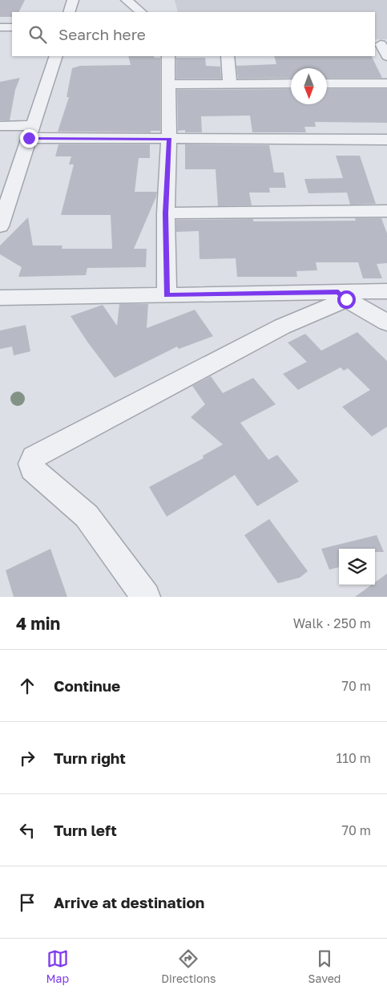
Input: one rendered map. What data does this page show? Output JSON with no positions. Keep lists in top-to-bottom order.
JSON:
{
  "north": "bottom",
  "page": {
    "search": "Search here",
    "heading": ["4 min", "Walk · 250 m"],
    "list": [
      ["Continue", "70 m"],
      ["Turn right", "110 m"],
      ["Turn left", "70 m"],
      "Arrive at destination"
    ],
    "nav": ["Map", "Directions", "Saved"]
  }
}
